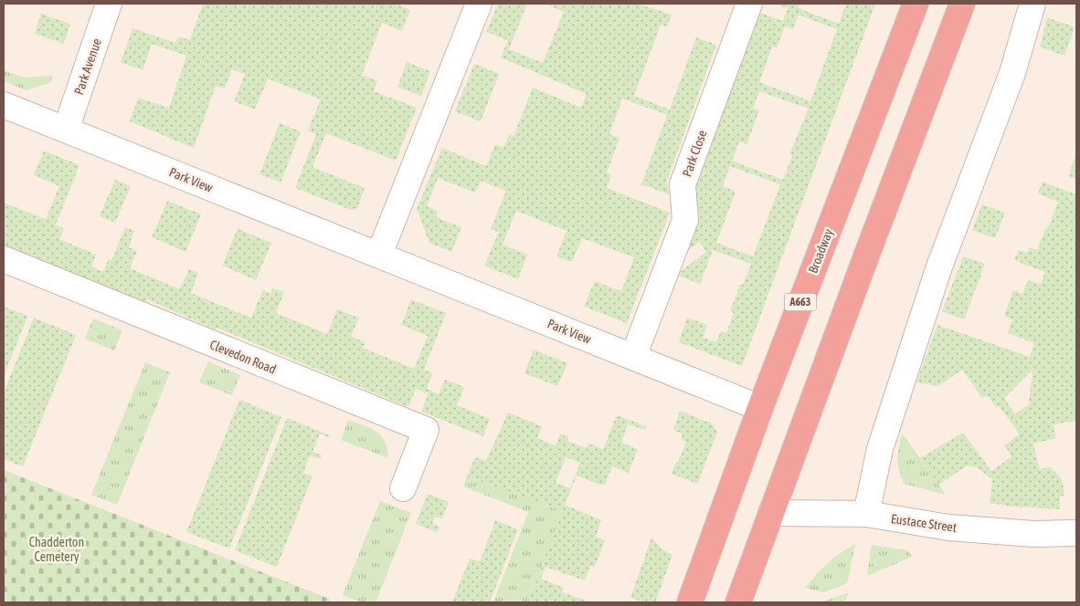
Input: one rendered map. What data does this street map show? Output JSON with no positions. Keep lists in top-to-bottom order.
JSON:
{
  "streets": {
    "highway": ["Broadway", "A663"],
    "street": [
      "Park Avenue",
      "Park Close",
      "Park View",
      "Clevedon Road",
      "Eustace Street"
    ]
  },
  "crossings": [
    ["Park Avenue", "Park View"],
    ["Park Close", "Park View"],
    ["Park View", "Broadway"]
  ],
  "parks": ["Chadderton Cemetery"]
}
